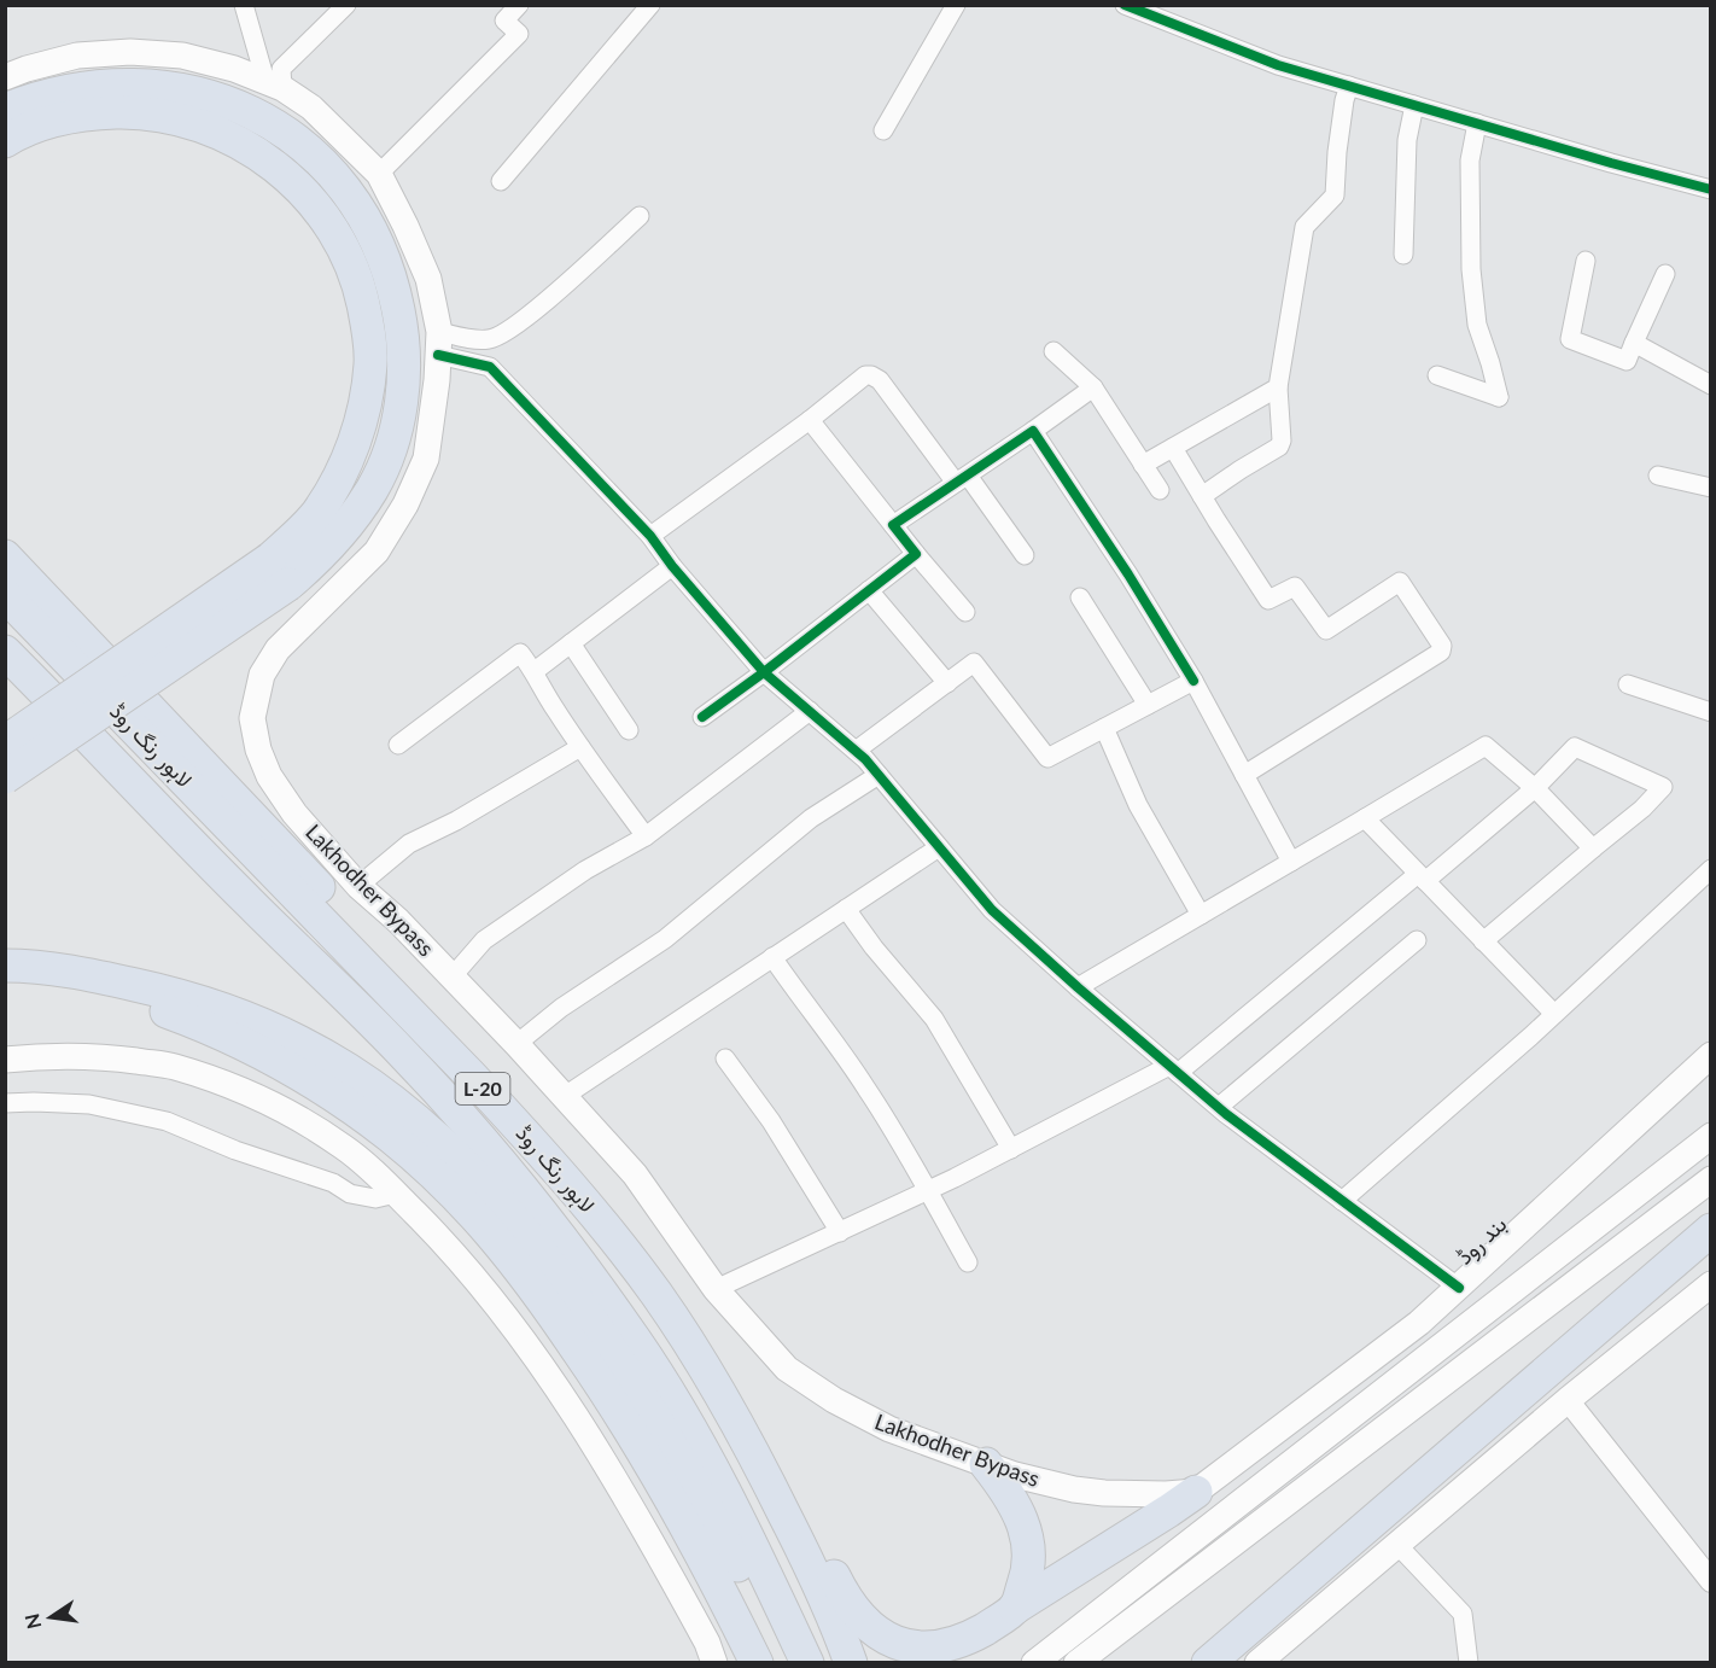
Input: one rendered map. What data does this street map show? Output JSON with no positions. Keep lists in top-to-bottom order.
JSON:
{
  "streets": {
    "highway": ["لاہور رنگ روڈ", "L-20"],
    "main road": ["Lakhodher Bypass", "بند روڈ"]
  },
  "crossings": [
    ["Lakhodher Bypass", "بند روڈ"]
  ],
  "north": "left"
}
